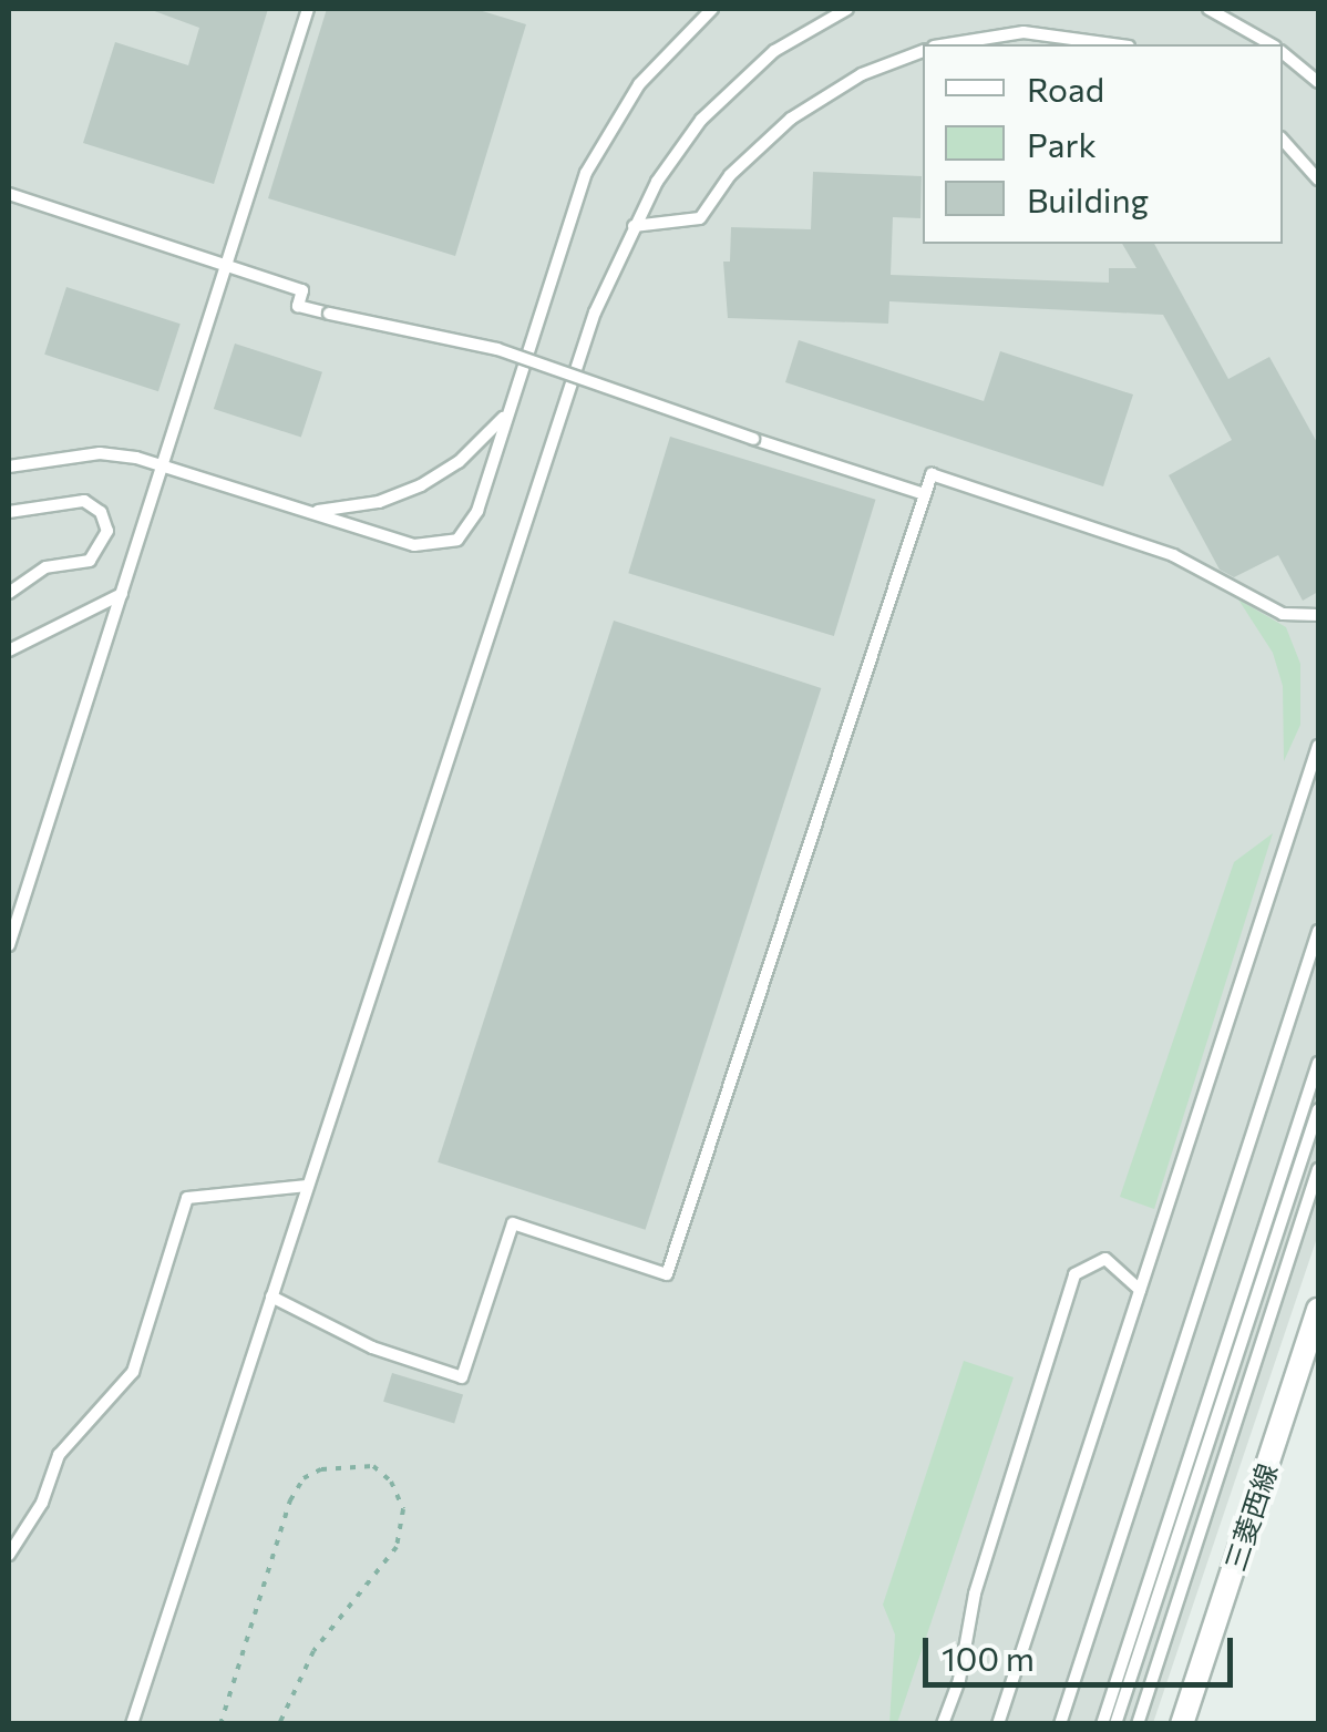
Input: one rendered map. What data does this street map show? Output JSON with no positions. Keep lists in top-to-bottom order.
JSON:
{
  "streets": {
    "street": ["三菱西線"]
  },
  "legend": ["Road", "Park", "Building"],
  "scale_bar": "100 m"
}
